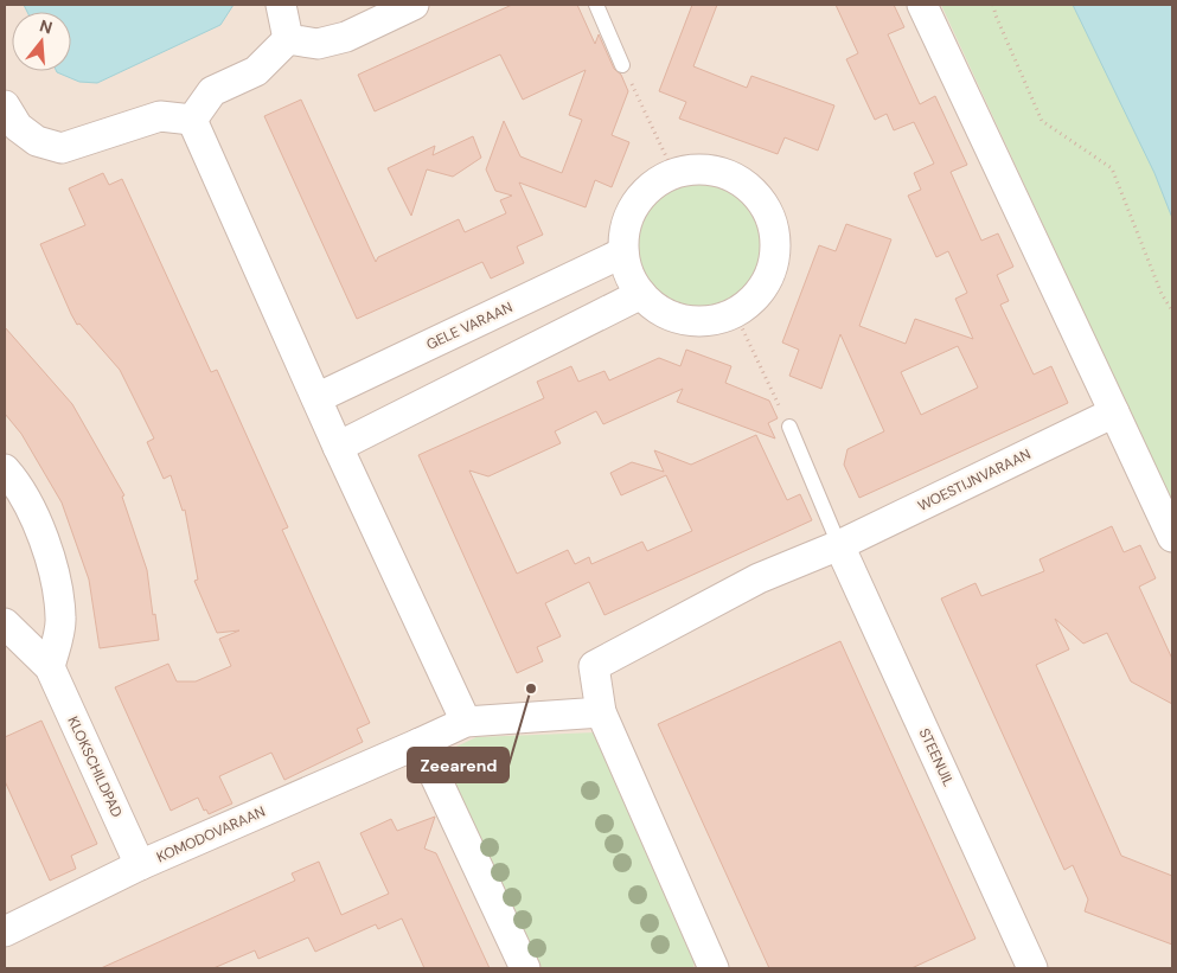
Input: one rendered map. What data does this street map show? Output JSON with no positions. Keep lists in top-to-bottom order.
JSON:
{
  "streets": {
    "street": [
      "GELE VARAAN",
      "WOESTIJNVARAAN",
      "STEENUIL",
      "KLOKSCHILDPAD",
      "KOMODOVARAAN"
    ]
  },
  "crossings": [
    ["WOESTIJNVARAAN", "STEENUIL"],
    ["KLOKSCHILDPAD", "KOMODOVARAAN"]
  ],
  "places": ["Zeearend"],
  "north": "top"
}
